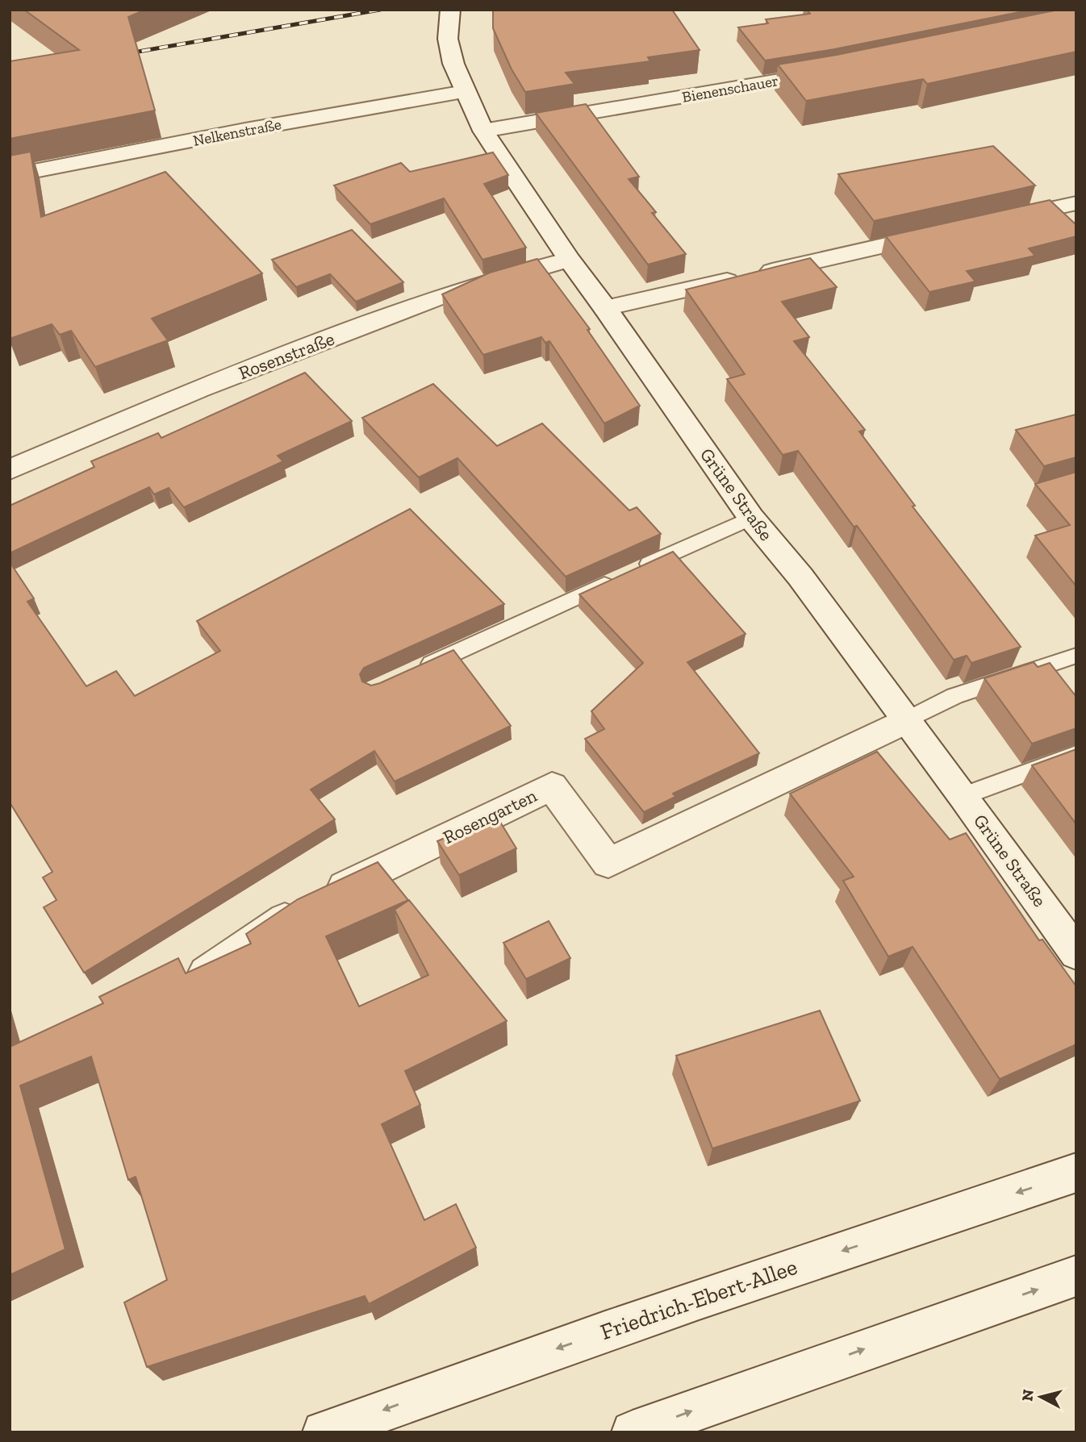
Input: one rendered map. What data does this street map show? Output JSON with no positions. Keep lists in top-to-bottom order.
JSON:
{
  "streets": {
    "street": [
      "Bienenschauer",
      "Nelkenstraße",
      "Rosenstraße",
      "Grüne Straße",
      "Rosengarten",
      "Friedrich-Ebert-Allee"
    ]
  },
  "crossings": [
    ["Bienenschauer", "Grüne Straße"],
    ["Nelkenstraße", "Grüne Straße"],
    ["Rosenstraße", "Grüne Straße"],
    ["Grüne Straße", "Rosengarten"]
  ],
  "north": "left"
}
